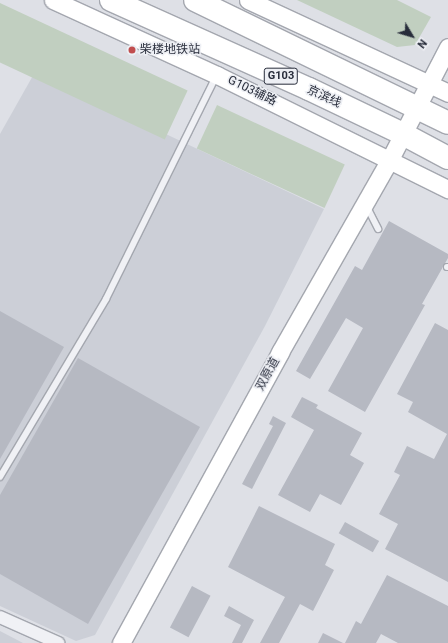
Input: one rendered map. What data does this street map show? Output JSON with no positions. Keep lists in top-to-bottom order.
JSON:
{
  "streets": {
    "highway": ["G103", "京滨线"],
    "main road": ["G103辅路", "双原道"]
  },
  "crossings": [
    ["G103", "双原道"],
    ["G103辅路", "双原道"],
    ["京滨线", "双原道"]
  ],
  "places": ["柴楼地铁站"],
  "north": "bottom right"
}
